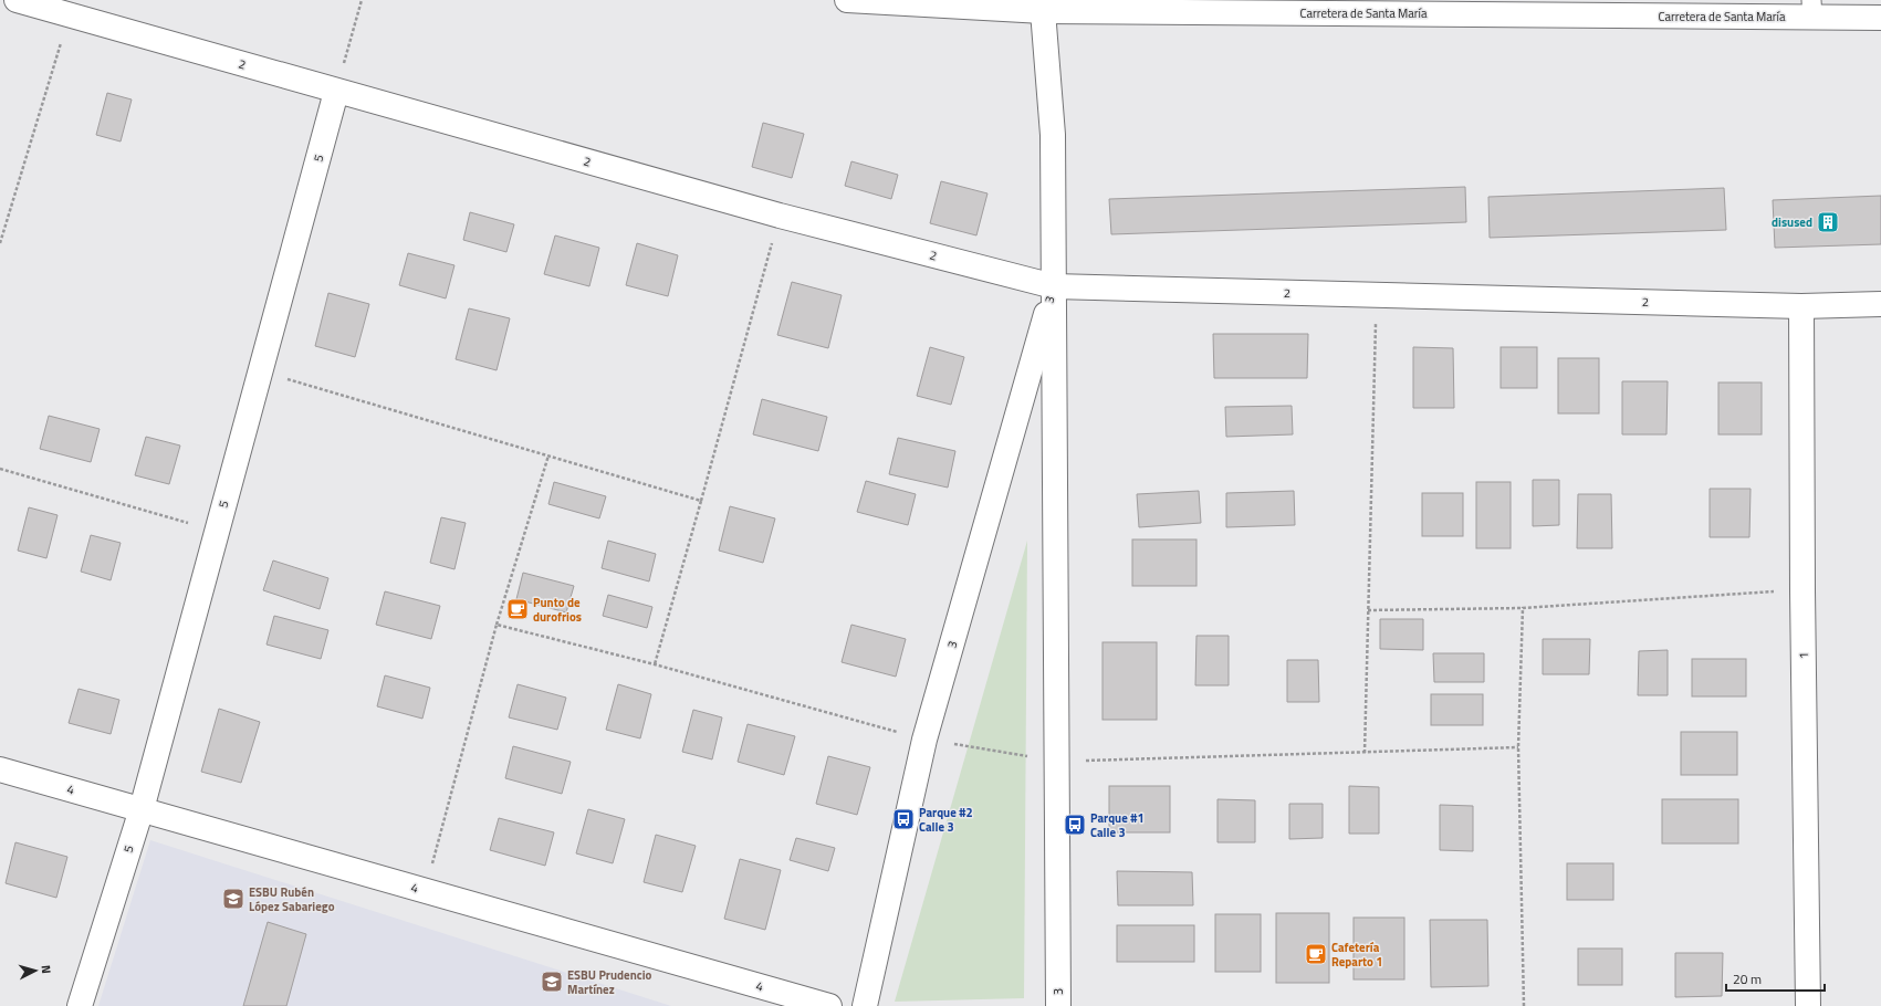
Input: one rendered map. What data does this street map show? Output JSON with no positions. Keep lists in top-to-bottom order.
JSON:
{
  "streets": {
    "street": [
      "Carretera de Santa María",
      "2",
      "5",
      "3",
      "1",
      "4"
    ]
  },
  "crossings": [
    ["Carretera de Santa María", "3"],
    ["2", "5"],
    ["2", "3"],
    ["2", "1"],
    ["5", "4"]
  ],
  "places": {
    "building": ["disused"],
    "cafe": ["Punto de durofrios", "Cafetería Reparto 1"],
    "bus stop": ["Parque #2 Calle 3", "Parque #1 Calle 3"],
    "school or university": ["ESBU Rubén López Sabariego", "ESBU Prudencio Martínez"]
  },
  "scale_bar": "20 m",
  "north": "right"
}
